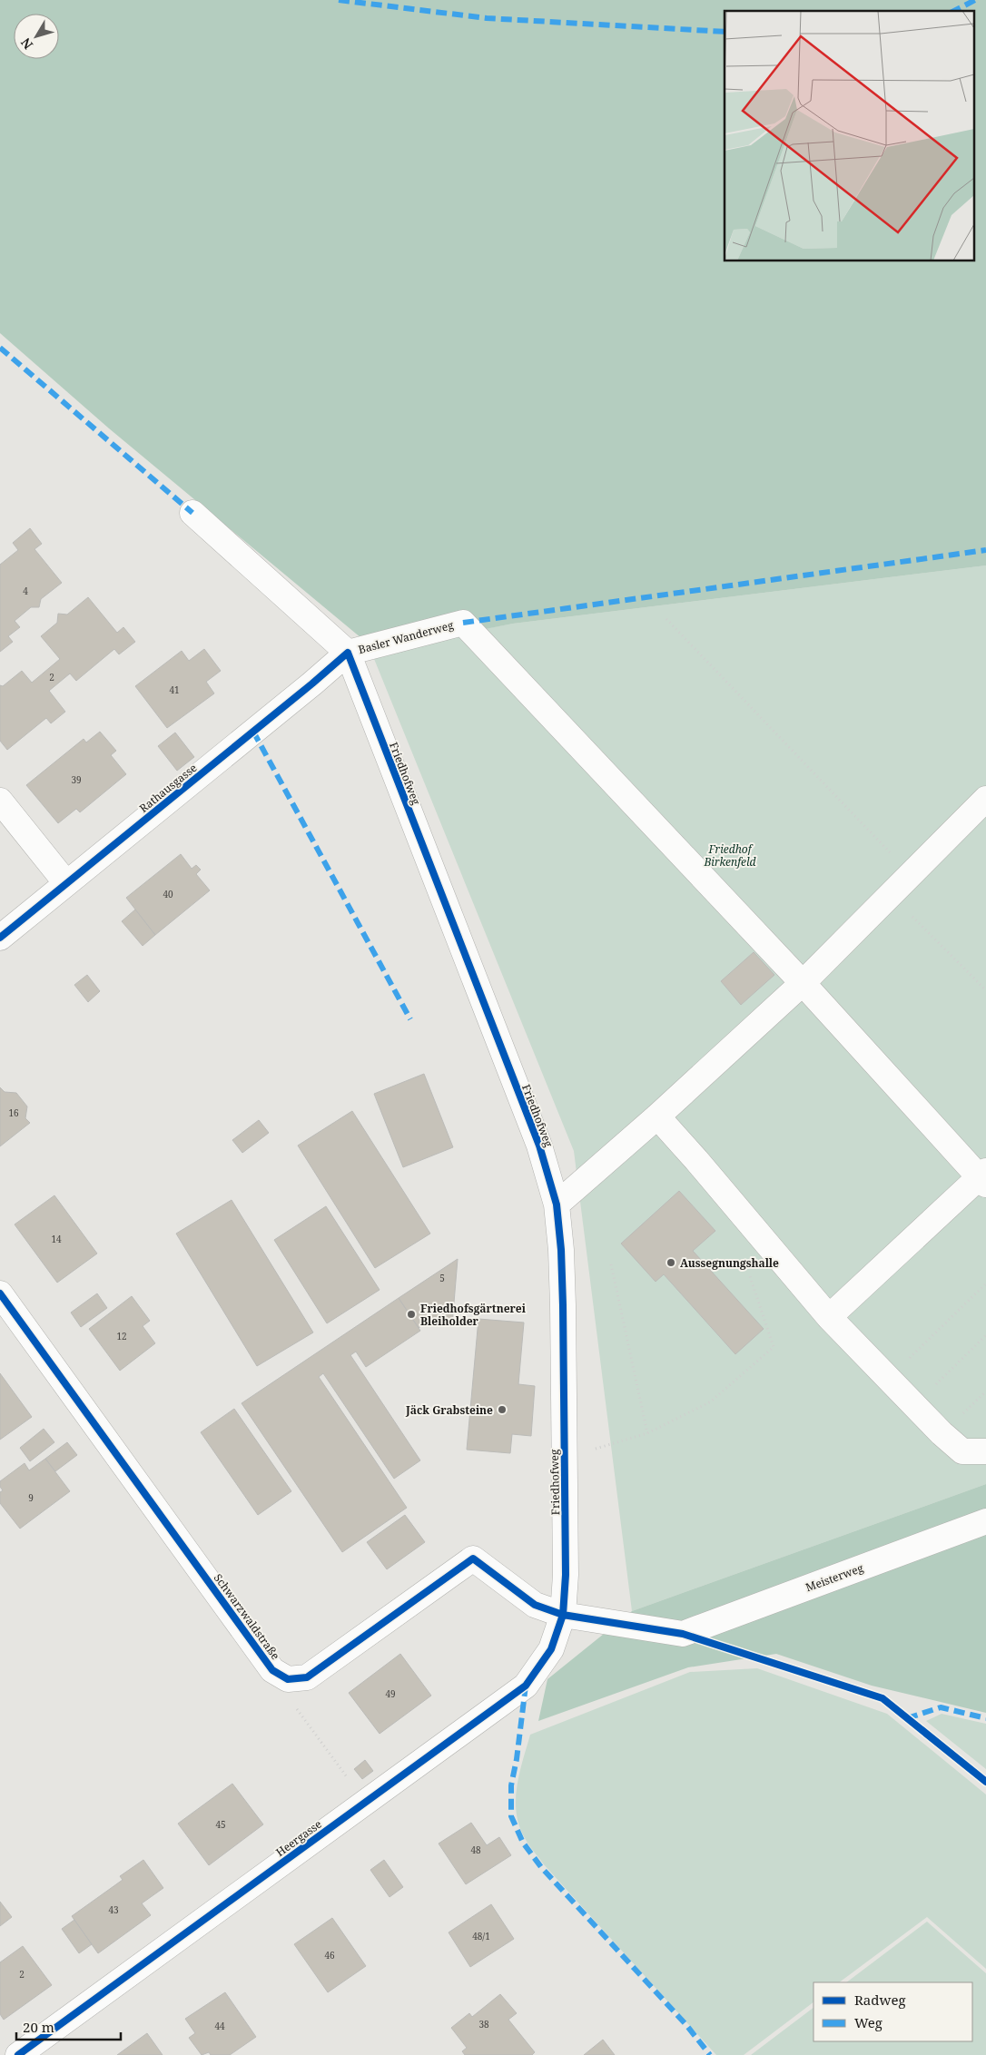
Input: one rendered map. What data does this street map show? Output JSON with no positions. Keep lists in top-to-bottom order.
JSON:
{
  "streets": {
    "street": [
      "Basler Wanderweg",
      "Friedhofweg",
      "Rathausgasse",
      "Meisterweg",
      "Schwarzwaldstraße",
      "Heergasse"
    ]
  },
  "crossings": [
    ["Basler Wanderweg", "Friedhofweg"],
    ["Basler Wanderweg", "Rathausgasse"],
    ["Friedhofweg", "Rathausgasse"],
    ["Friedhofweg", "Meisterweg"],
    ["Friedhofweg", "Heergasse"],
    ["Meisterweg", "Heergasse"]
  ],
  "parks": ["Friedhof Birkenfeld"],
  "places": ["Aussegnungshalle", "Friedhofsgärtnerei Bleiholder", "Jäck Grabsteine"],
  "house_numbers": [
    "4",
    "2",
    "41",
    "39",
    "40",
    "16",
    "14",
    "5",
    "12",
    "9",
    "49",
    "45",
    "48",
    "43",
    "48/1",
    "46",
    "2",
    "38",
    "44"
  ],
  "legend": ["Radweg", "Weg"],
  "scale_bar": "20 m",
  "north": "bottom left"
}
